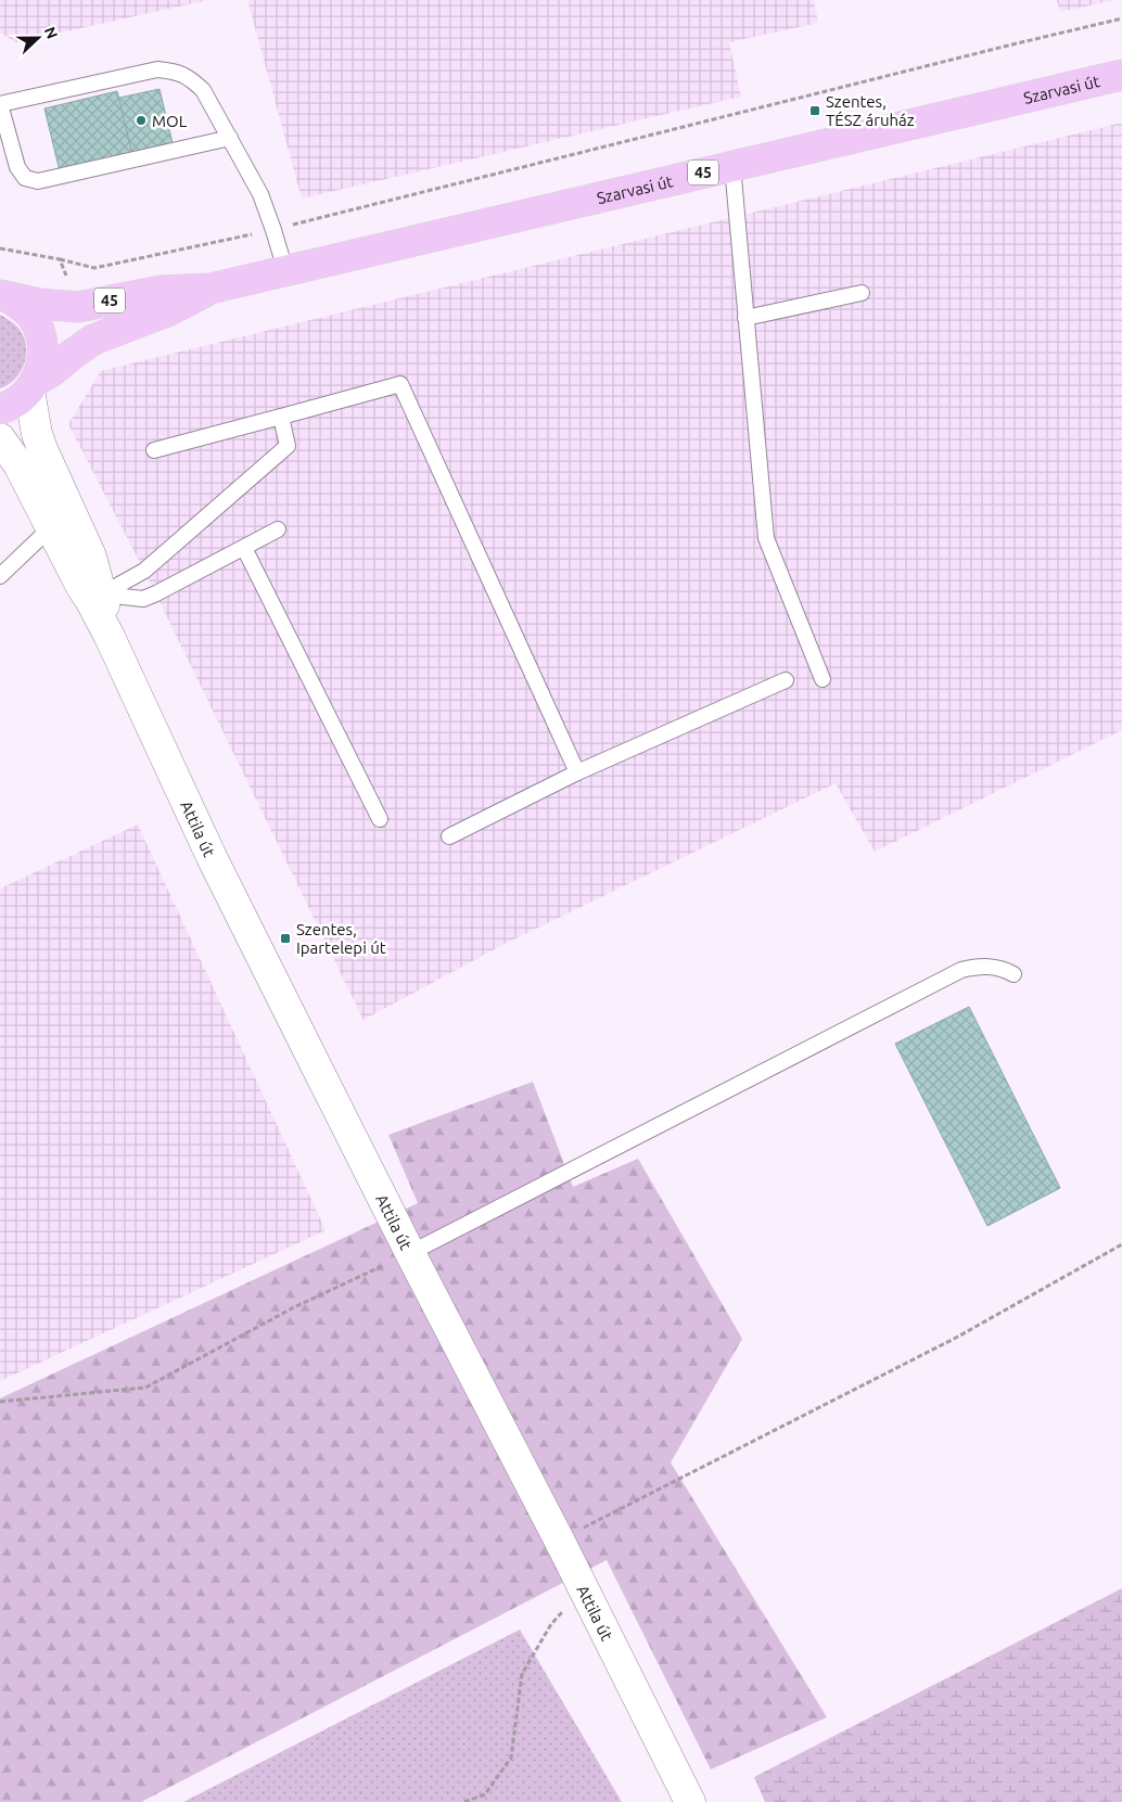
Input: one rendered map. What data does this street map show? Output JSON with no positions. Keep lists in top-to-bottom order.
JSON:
{
  "streets": {
    "main road": ["Szarvasi út", "45", "Attila út"]
  },
  "crossings": [
    ["Szarvasi út", "45"],
    ["45", "Attila út"]
  ],
  "places": {
    "transit": ["Szentes, TÉSZ áruház", "Szentes, Ipartelepi út"],
    "other": ["MOL"]
  },
  "north": "right"
}
